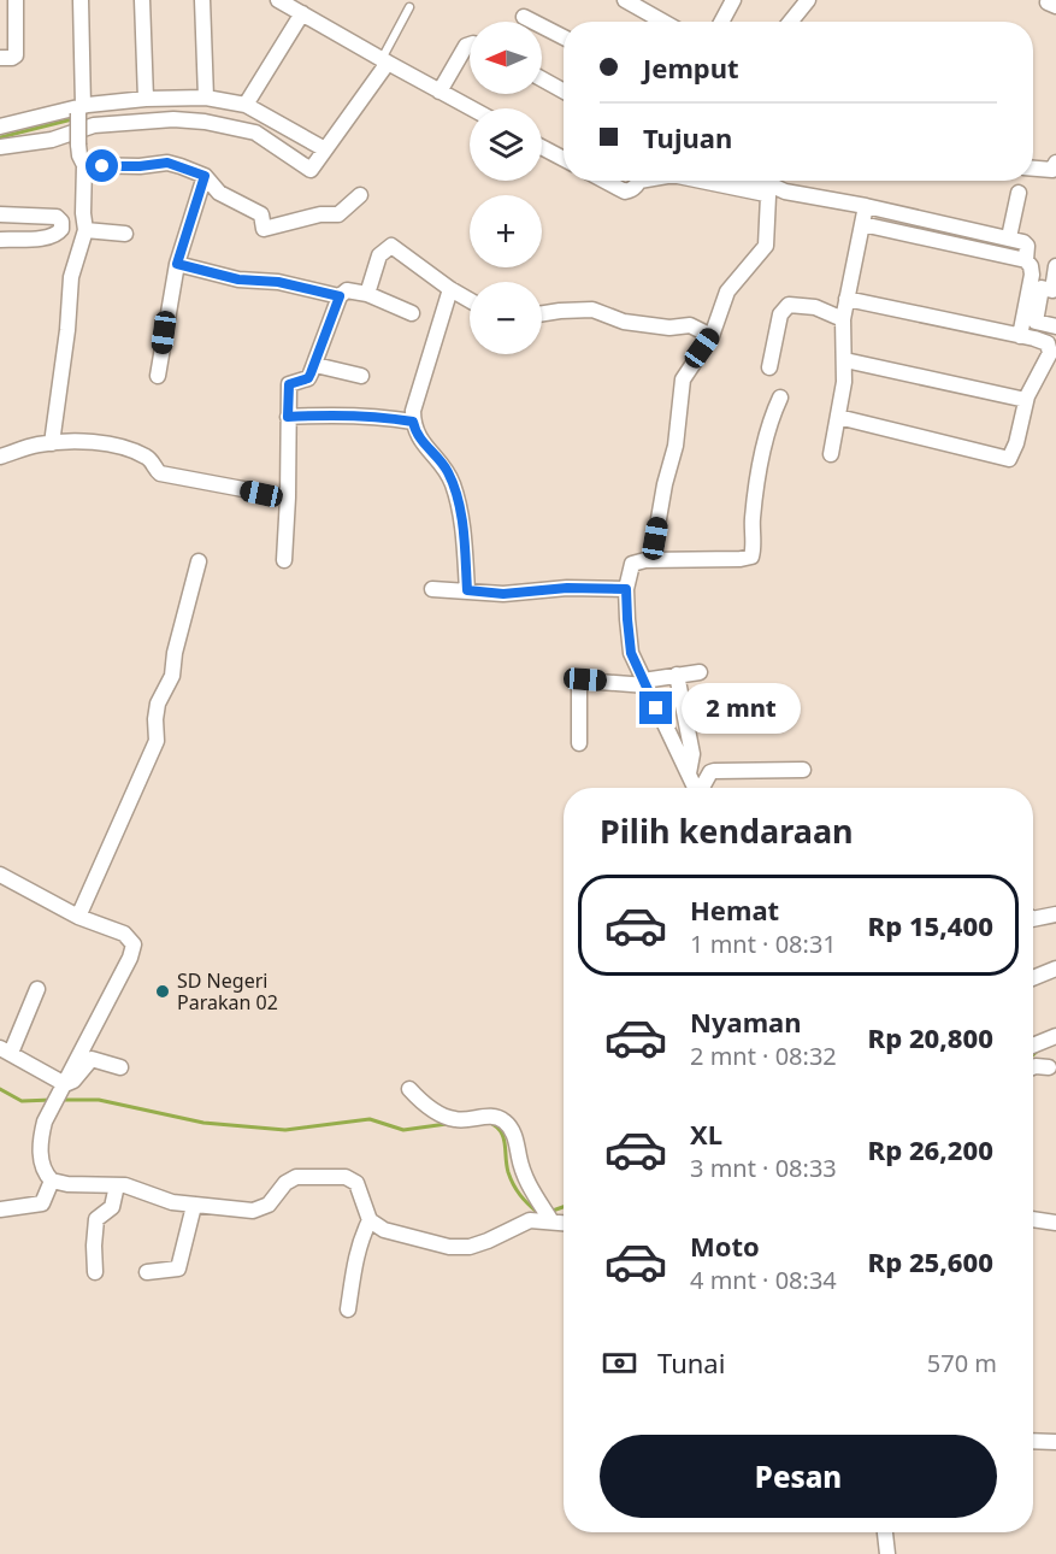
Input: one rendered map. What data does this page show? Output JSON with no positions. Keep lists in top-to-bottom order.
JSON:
{
  "places": ["SD Negeri Parakan 02"],
  "north": "left",
  "page": {
    "map_buttons": ["+", "−"],
    "banner": ["Jemput", "Tujuan"],
    "bubble": "2 mnt",
    "heading": "Pilih kendaraan",
    "list": [
      {
        "name": "Hemat",
        "note": "1 mnt · 08:31",
        "value": "Rp 15,400"
      },
      {
        "name": "Nyaman",
        "note": "2 mnt · 08:32",
        "value": "Rp 20,800"
      },
      {
        "name": "XL",
        "note": "3 mnt · 08:33",
        "value": "Rp 26,200"
      },
      {
        "name": "Moto",
        "note": "4 mnt · 08:34",
        "value": "Rp 25,600"
      }
    ],
    "pay": ["Tunai", "570 m"],
    "buttons": "Pesan"
  }
}
